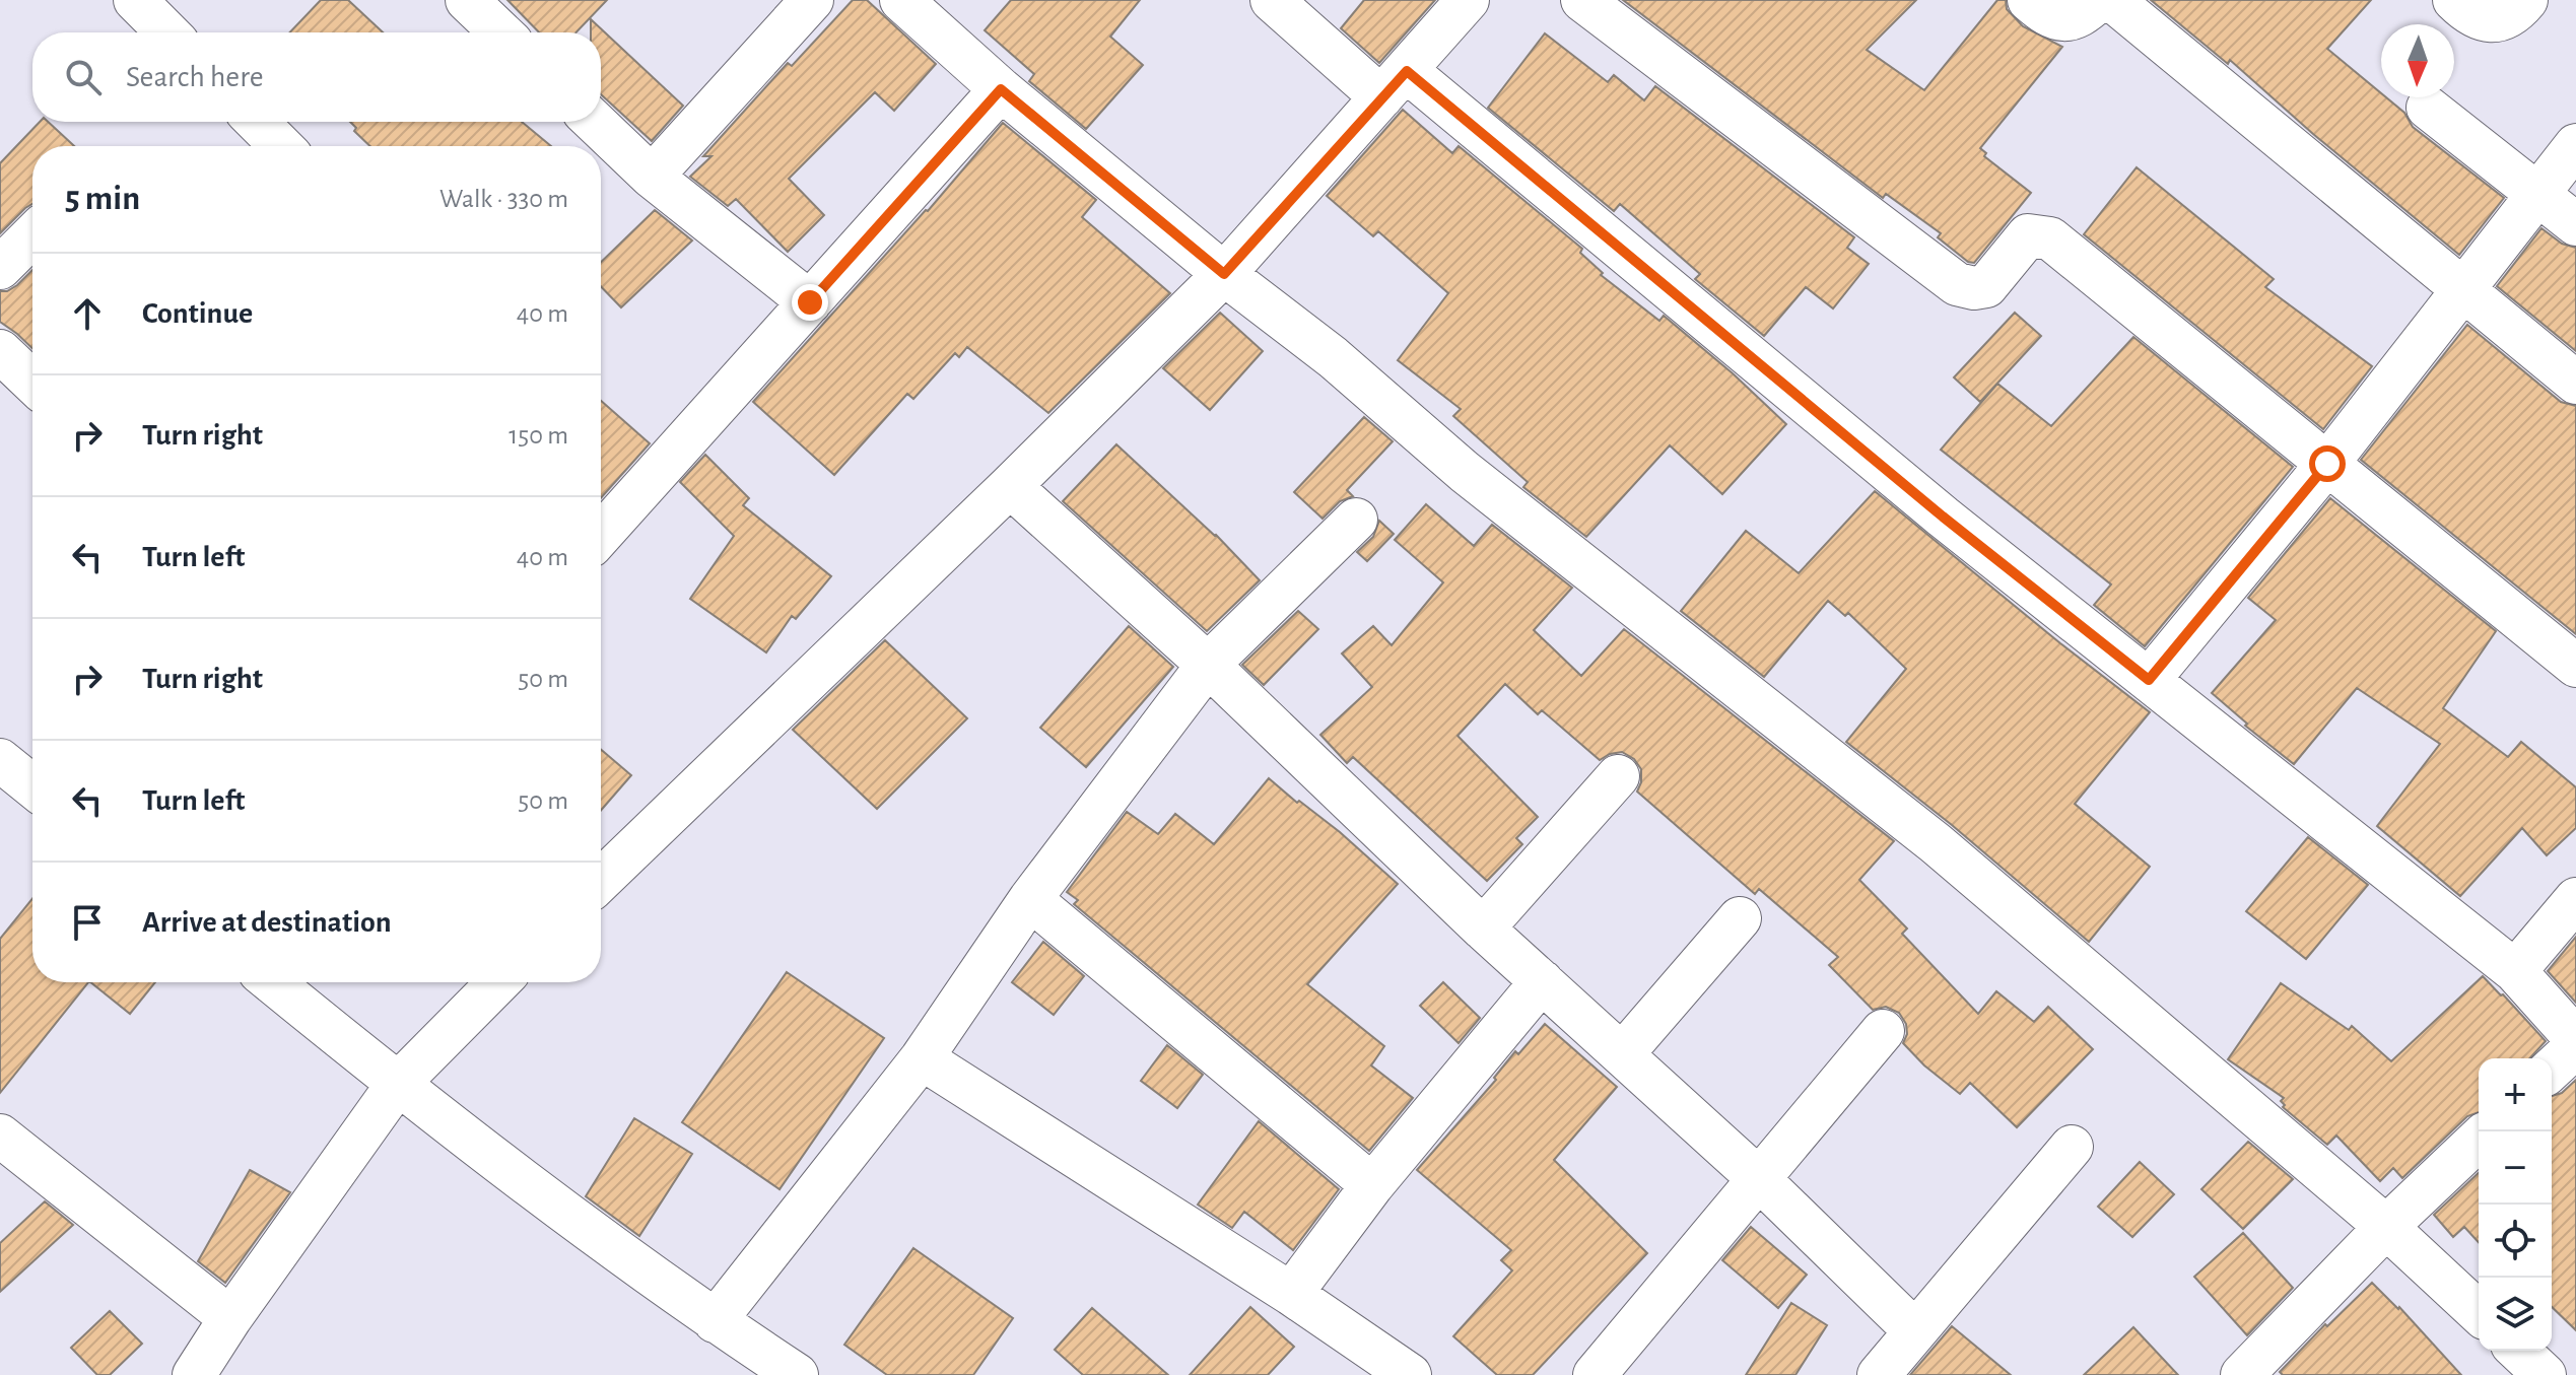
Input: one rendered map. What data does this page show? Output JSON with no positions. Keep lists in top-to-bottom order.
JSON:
{
  "north": "bottom",
  "page": {
    "search": "Search here",
    "heading": ["5 min", "Walk · 330 m"],
    "list": [
      ["Continue", "40 m"],
      ["Turn right", "150 m"],
      ["Turn left", "40 m"],
      ["Turn right", "50 m"],
      ["Turn left", "50 m"],
      "Arrive at destination"
    ],
    "map_buttons": ["+", "−"]
  }
}
